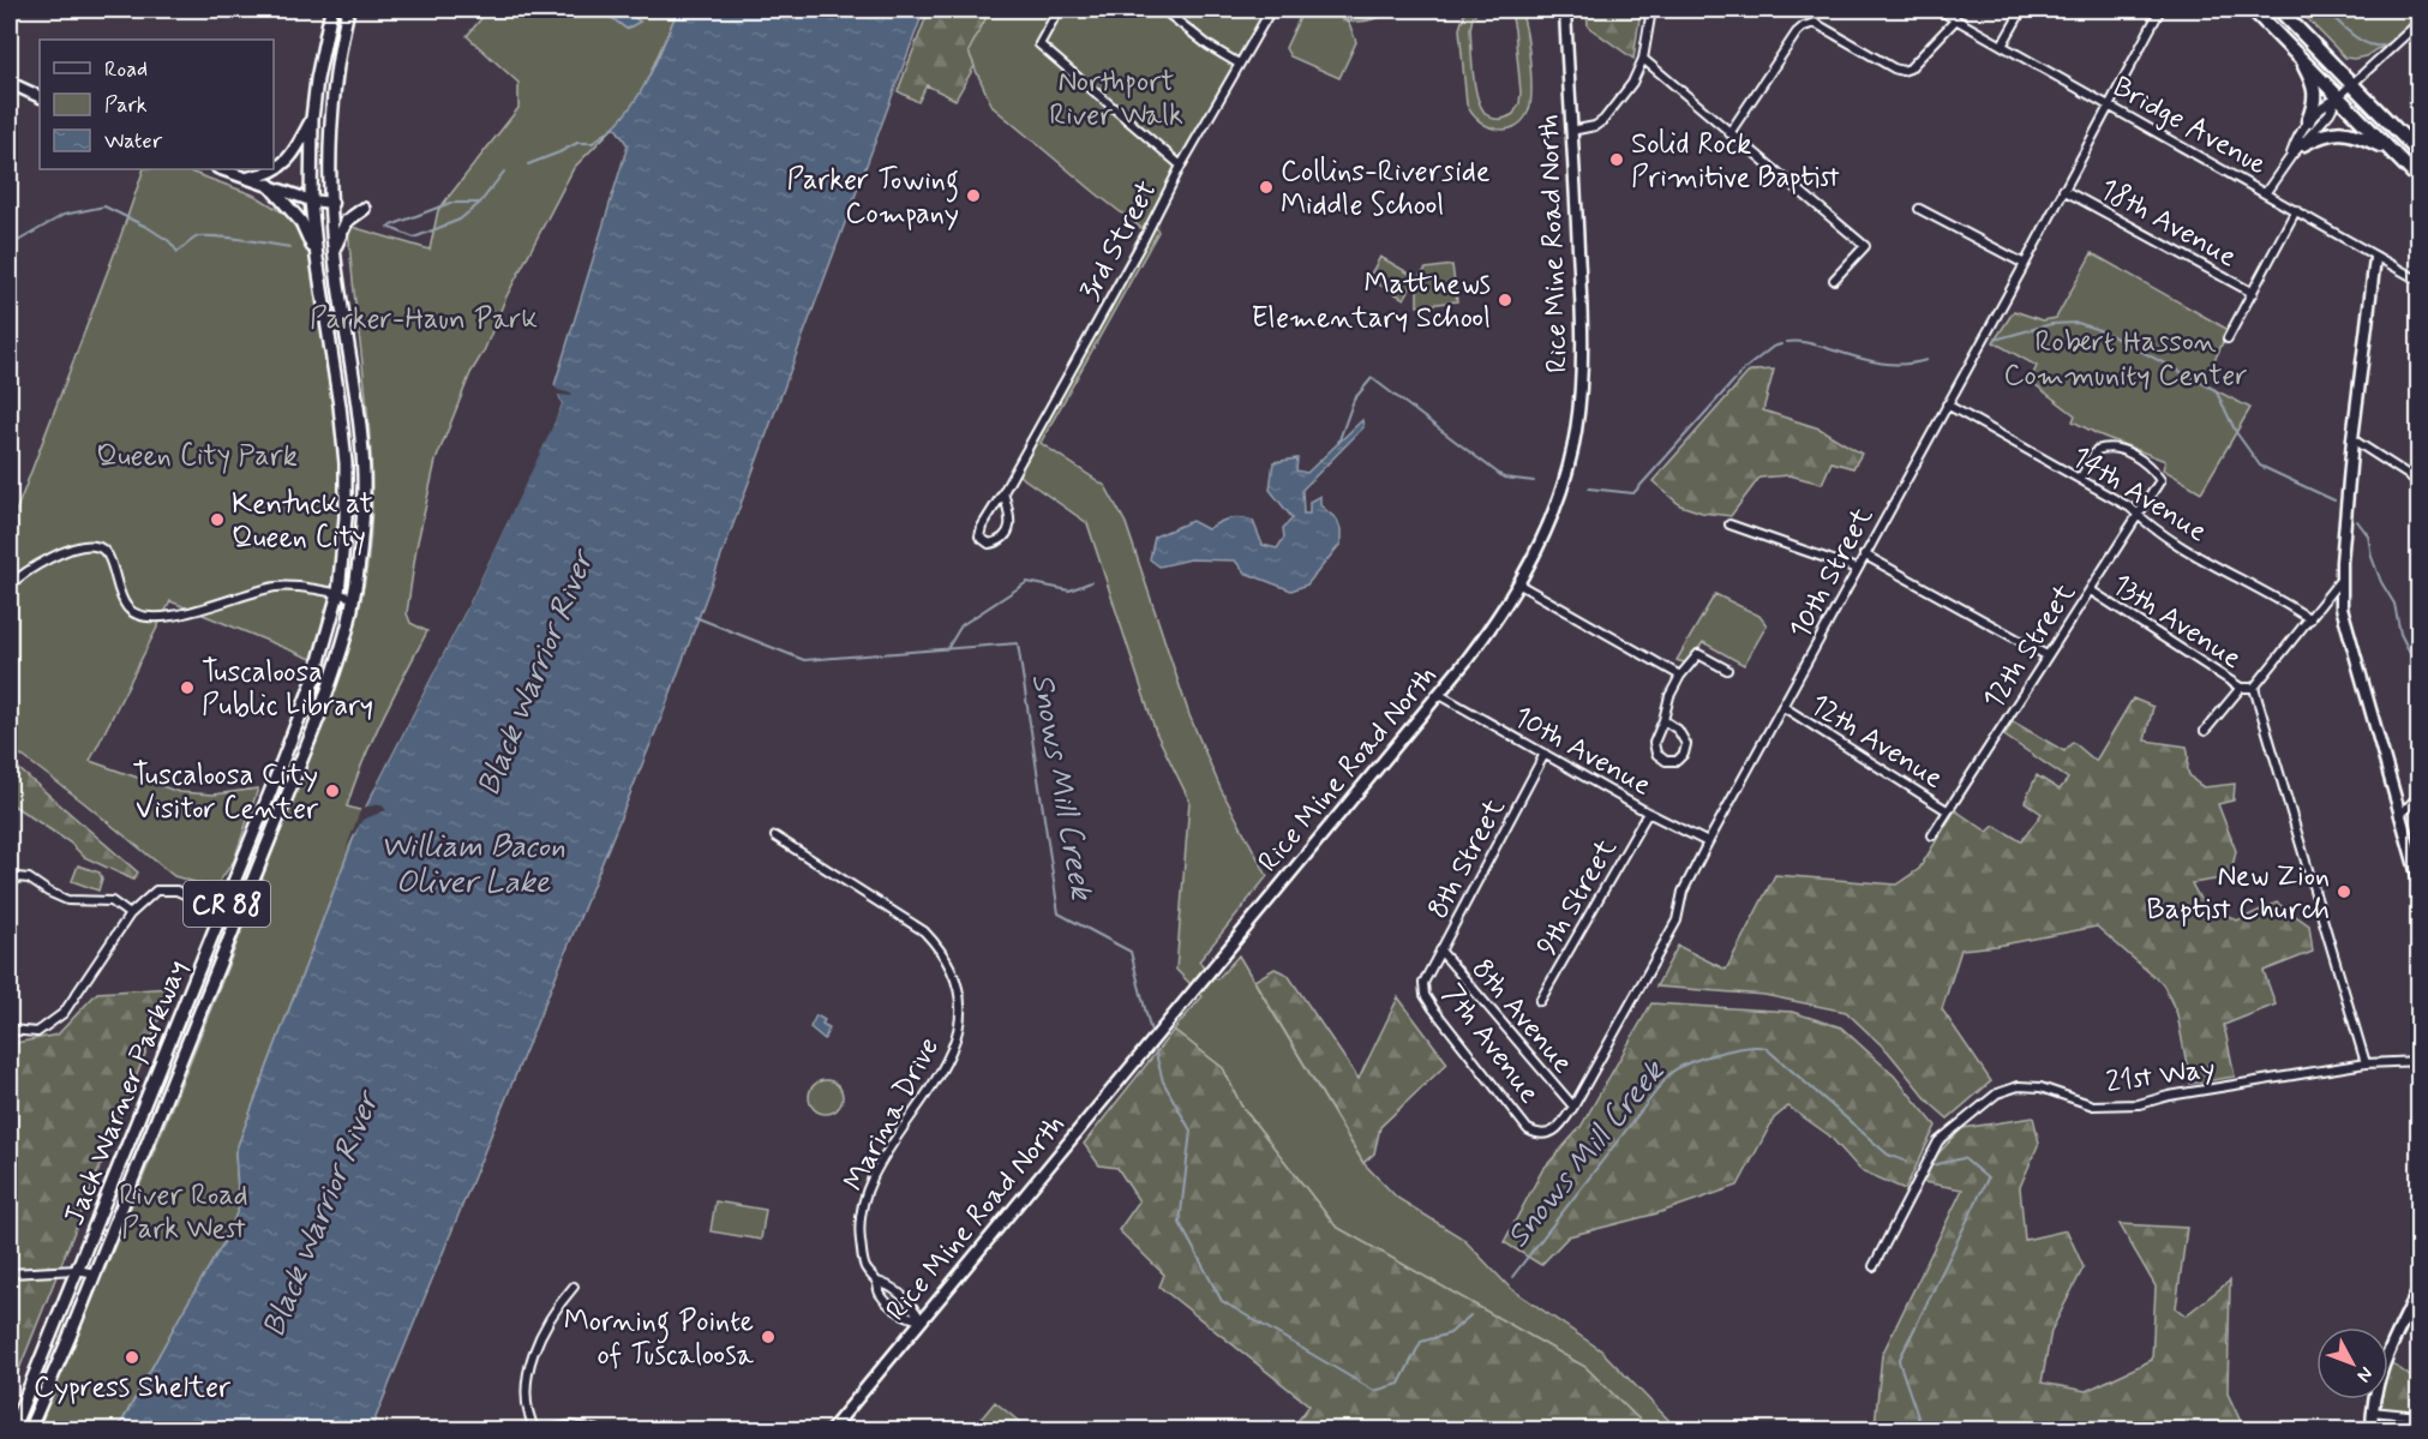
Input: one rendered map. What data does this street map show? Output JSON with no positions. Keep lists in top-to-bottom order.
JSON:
{
  "streets": {
    "main road": ["Rice Mine Road North", "CR 88", "Jack Warner Parkway"],
    "street": [
      "Bridge Avenue",
      "18th Avenue",
      "3rd Street",
      "14th Avenue",
      "10th Street",
      "13th Avenue",
      "12th Street",
      "12th Avenue",
      "10th Avenue",
      "8th Street",
      "9th Street",
      "8th Avenue",
      "7th Avenue",
      "21st Way",
      "Marina Drive"
    ]
  },
  "crossings": [
    ["Bridge Avenue", "10th Street"],
    ["18th Avenue", "10th Street"],
    ["Rice Mine Road North", "10th Avenue"],
    ["Rice Mine Road North", "Marina Drive"],
    ["14th Avenue", "10th Street"],
    ["14th Avenue", "12th Street"],
    ["10th Street", "12th Avenue"],
    ["10th Street", "10th Avenue"],
    ["10th Street", "8th Avenue"],
    ["10th Street", "7th Avenue"],
    ["13th Avenue", "12th Street"],
    ["12th Street", "12th Avenue"],
    ["10th Avenue", "8th Street"],
    ["10th Avenue", "9th Street"],
    ["8th Street", "8th Avenue"],
    ["8th Street", "7th Avenue"]
  ],
  "water": ["Black Warrior River", "Snows Mill Creek", "William Bacon Oliver Lake"],
  "parks": [
    "Northport River Walk",
    "Parker-Haun Park",
    "Robert Hasson Community Center",
    "Queen City Park",
    "River Road Park West"
  ],
  "places": [
    "Solid Rock Primitive Baptist",
    "Collins-Riverside Middle School",
    "Parker Towing Company",
    "Matthews Elementary School",
    "Kentuck at Queen City",
    "Tuscaloosa Public Library",
    "Tuscaloosa City Visitor Center",
    "New Zion Baptist Church",
    "Morning Pointe of Tuscaloosa",
    "Cypress Shelter"
  ],
  "legend": ["Road", "Park", "Water"],
  "north": "bottom right"
}
